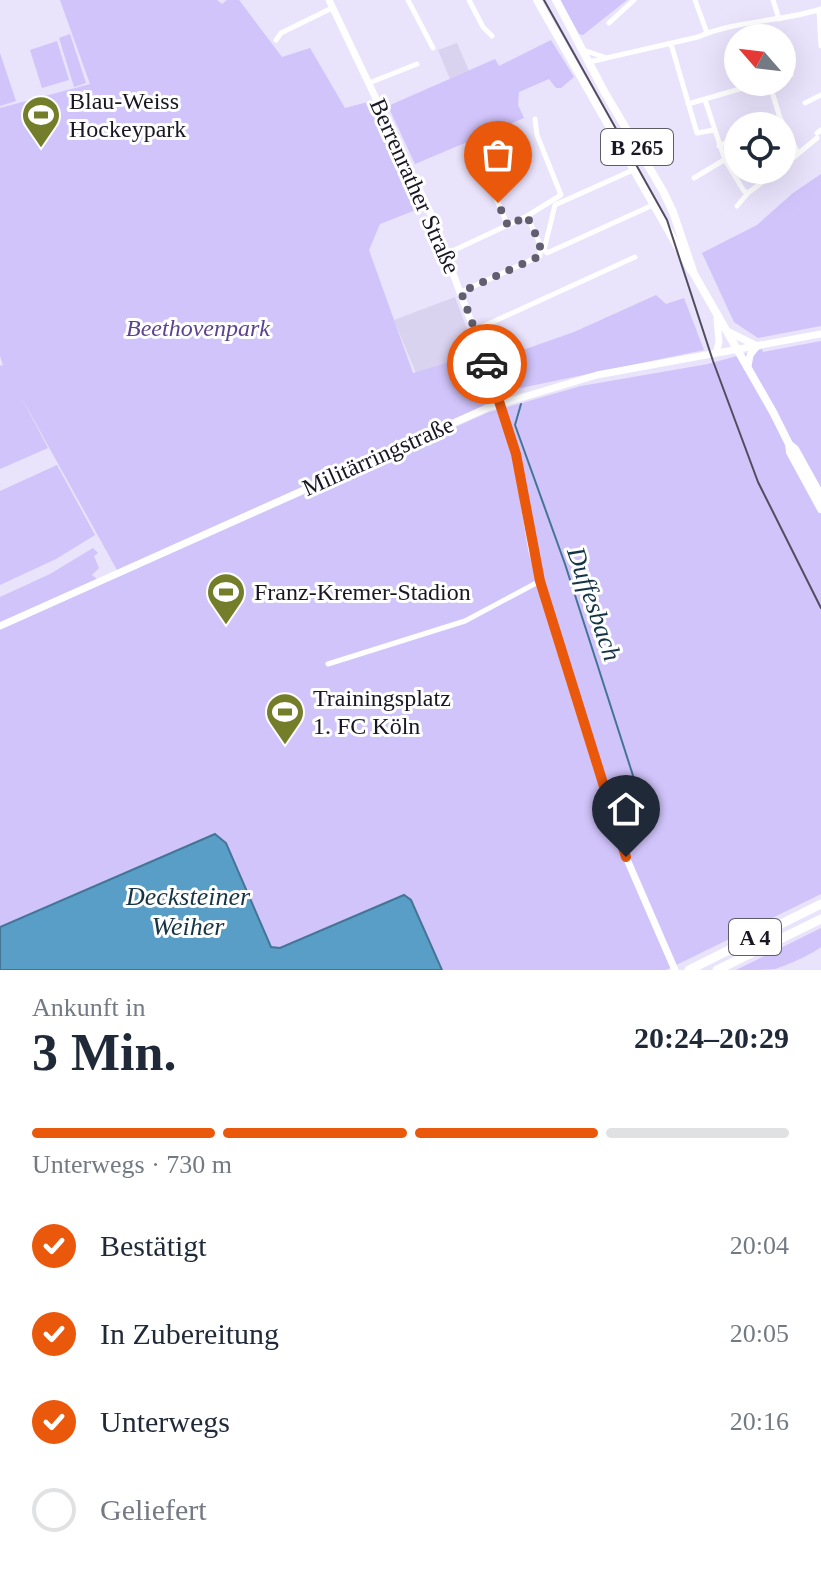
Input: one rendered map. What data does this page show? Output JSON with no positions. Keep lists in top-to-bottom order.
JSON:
{
  "streets": {
    "highway": ["A 4"],
    "main road": ["B 265"],
    "street": ["Berrenrather Straße", "Militärringstraße"]
  },
  "crossings": [
    ["B 265", "Militärringstraße"],
    ["Berrenrather Straße", "Militärringstraße"]
  ],
  "water": ["Duffesbach", "Decksteiner Weiher"],
  "parks": ["Beethovenpark"],
  "places": {
    "sports": ["Blau-Weiss Hockeypark", "Franz-Kremer-Stadion", "Trainingsplatz 1. FC Köln"]
  },
  "north": "top left",
  "page": {
    "heading": ["3 Min.", "Ankunft in", "20:24–20:29"],
    "bar": "Unterwegs · 730 m",
    "list": [
      ["Bestätigt", "20:04"],
      ["In Zubereitung", "20:05"],
      ["Unterwegs", "20:16"],
      "Geliefert"
    ]
  }
}
